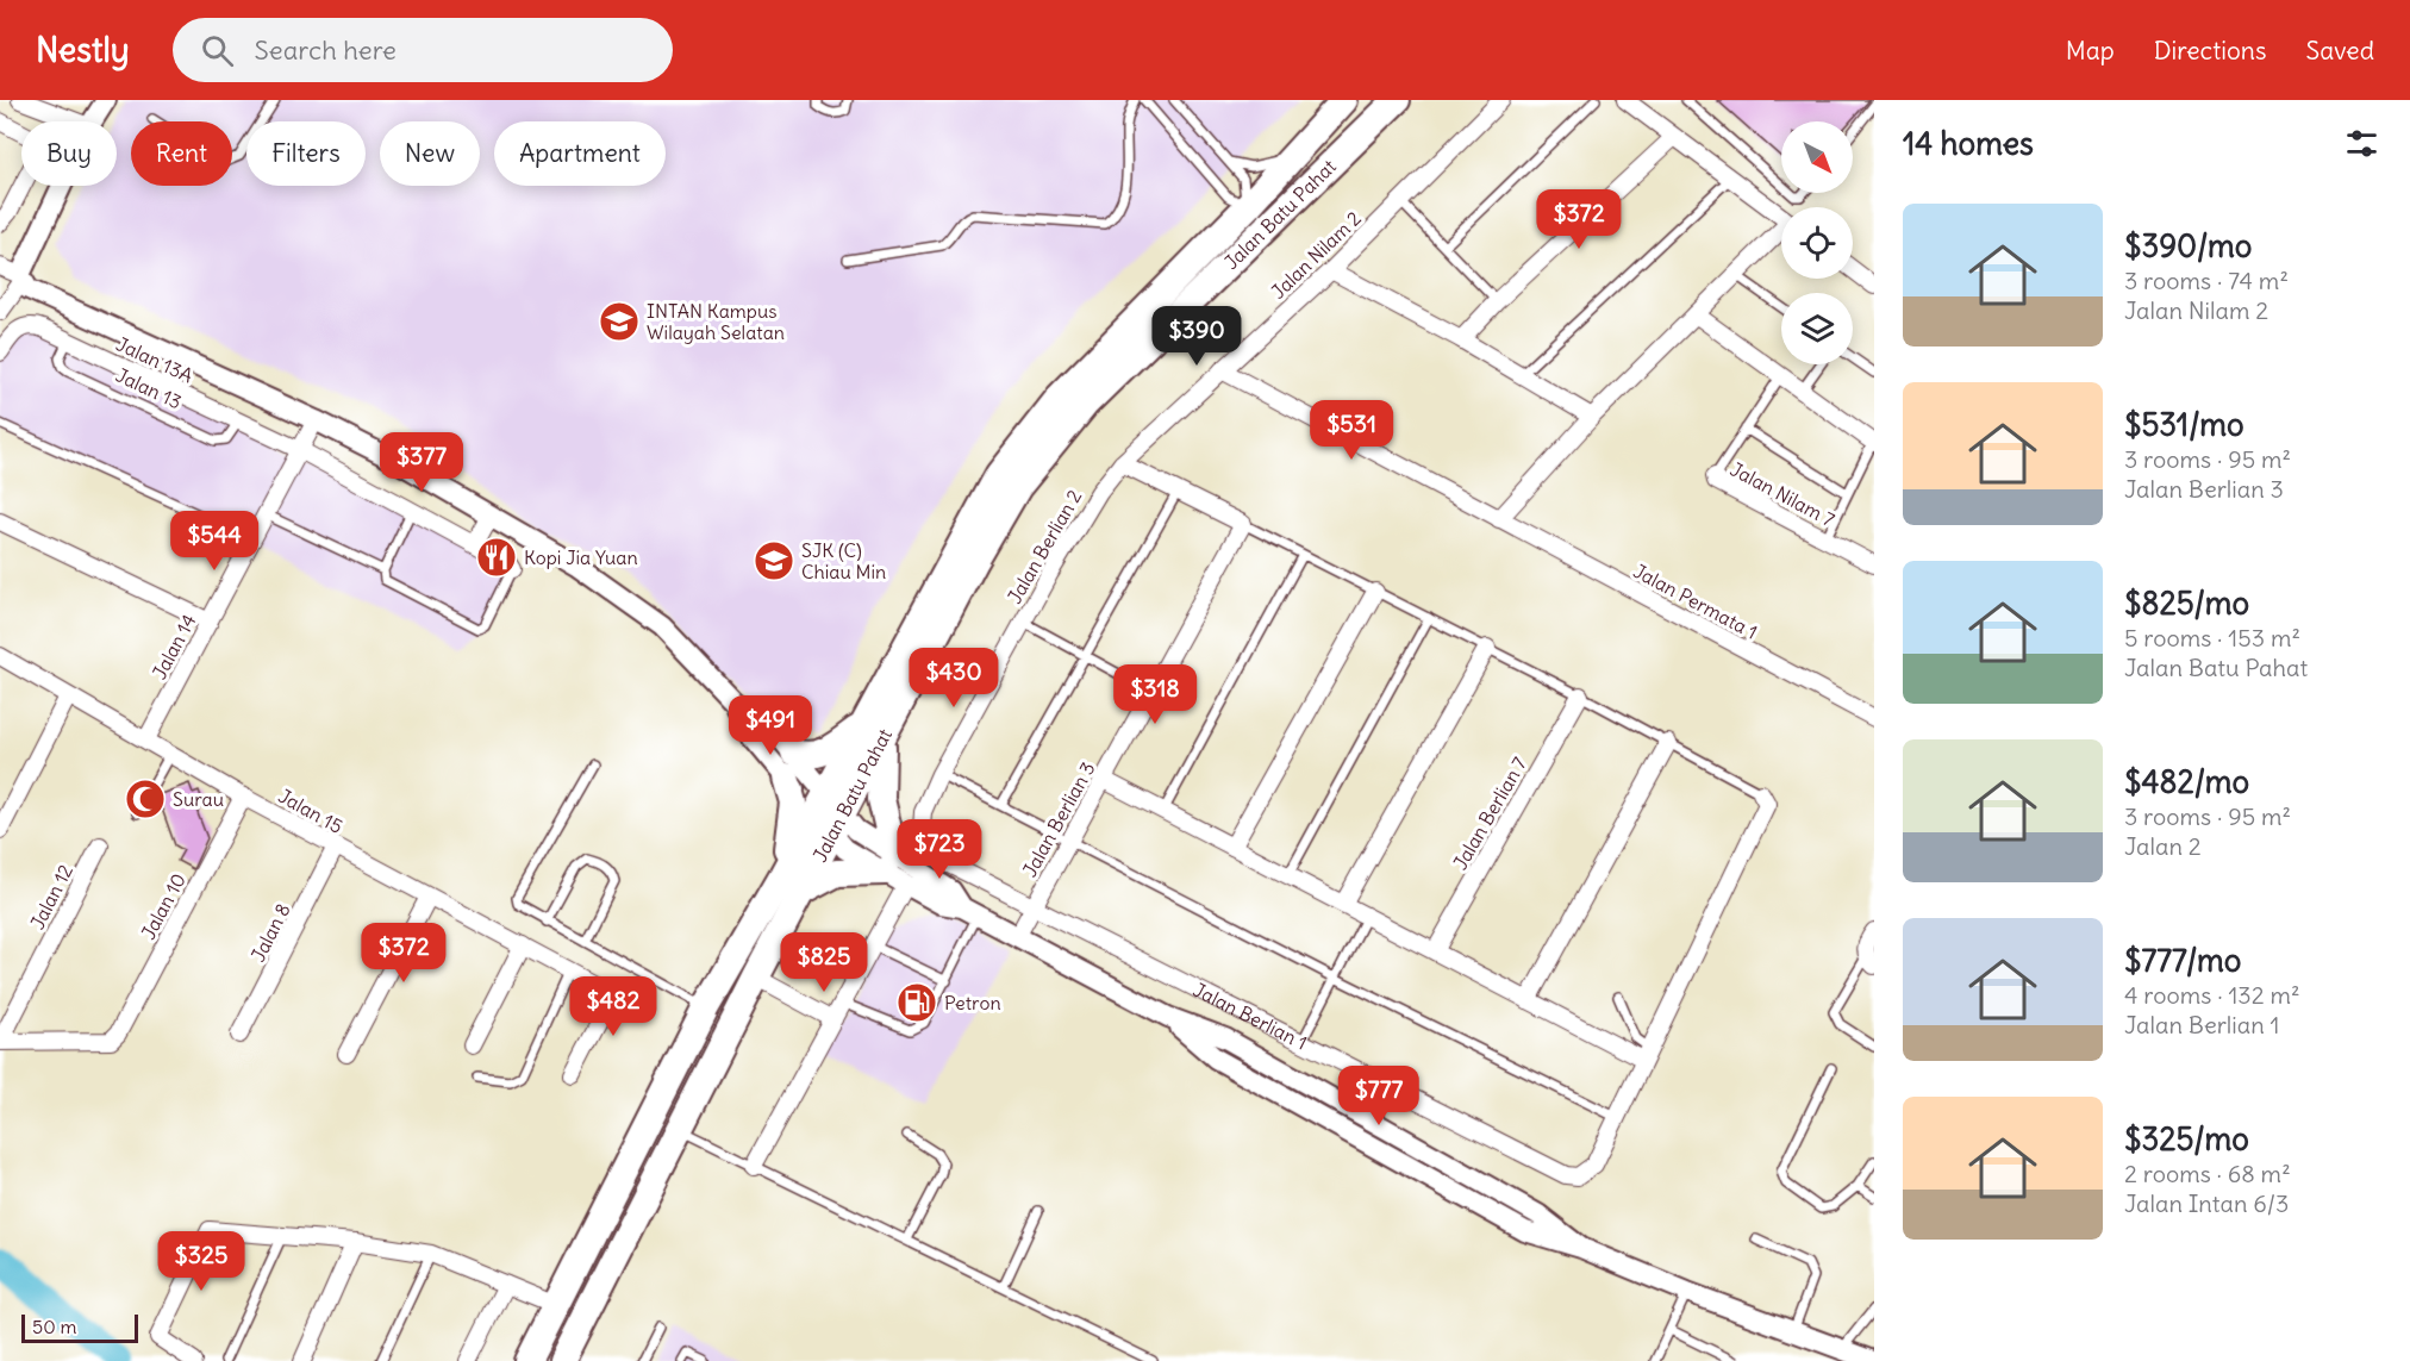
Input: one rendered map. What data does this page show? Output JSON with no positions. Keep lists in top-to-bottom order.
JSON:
{
  "streets": {
    "highway": ["Jalan Batu Pahat"],
    "street": [
      "Jalan Nilam 2",
      "Jalan 13A",
      "Jalan Nilam 7",
      "Jalan Berlian 2",
      "Jalan Permata 1",
      "Jalan 14",
      "Jalan 15",
      "Jalan Berlian 7",
      "Jalan Berlian 3",
      "Jalan 12",
      "Jalan 10",
      "Jalan 8",
      "Jalan Berlian 1"
    ],
    "lane": ["Jalan 13"]
  },
  "crossings": [
    ["Jalan Nilam 2", "Jalan Berlian 2"],
    ["Jalan Nilam 2", "Jalan Permata 1"],
    ["Jalan 13A", "Jalan 13"],
    ["Jalan 13A", "Jalan 14"],
    ["Jalan Berlian 2", "Jalan Berlian 3"],
    ["Jalan Berlian 2", "Jalan Berlian 1"],
    ["Jalan 14", "Jalan 15"],
    ["Jalan 15", "Jalan 10"],
    ["Jalan 15", "Jalan 8"],
    ["Jalan Berlian 3", "Jalan Berlian 1"],
    ["Jalan 12", "Jalan 10"]
  ],
  "places": {
    "school or university": ["INTAN Kampus Wilayah Selatan", "SJK (C) Chiau Min"],
    "restaurant": ["Kopi Jia Yuan"],
    "mosque": ["Surau"],
    "fuel station": ["Petron"]
  },
  "scale_bar": "50 m",
  "north": "bottom right",
  "page": {
    "header": "Nestly",
    "search": "Search here",
    "nav": ["Map", "Directions", "Saved"],
    "heading": "14 homes",
    "chip": [
      "Buy",
      "Rent",
      "Filters",
      "New",
      "Apartment"
    ],
    "list": [
      {
        "name": "$390/mo",
        "note": "3 rooms · 74 m² · Jalan Nilam 2"
      },
      {
        "name": "$531/mo",
        "note": "3 rooms · 95 m² · Jalan Berlian 3"
      },
      {
        "name": "$825/mo",
        "note": "5 rooms · 153 m² · Jalan Batu Pahat"
      },
      {
        "name": "$482/mo",
        "note": "3 rooms · 95 m² · Jalan 2"
      },
      {
        "name": "$777/mo",
        "note": "4 rooms · 132 m² · Jalan Berlian 1"
      },
      {
        "name": "$325/mo",
        "note": "2 rooms · 68 m² · Jalan Intan 6/3"
      }
    ],
    "price": [
      "$372",
      "$390",
      "$531",
      "$377",
      "$544",
      "$430",
      "$318",
      "$491",
      "$723",
      "$372",
      "$825",
      "$482",
      "$777",
      "$325"
    ],
    "scale": "50 m"
  }
}
